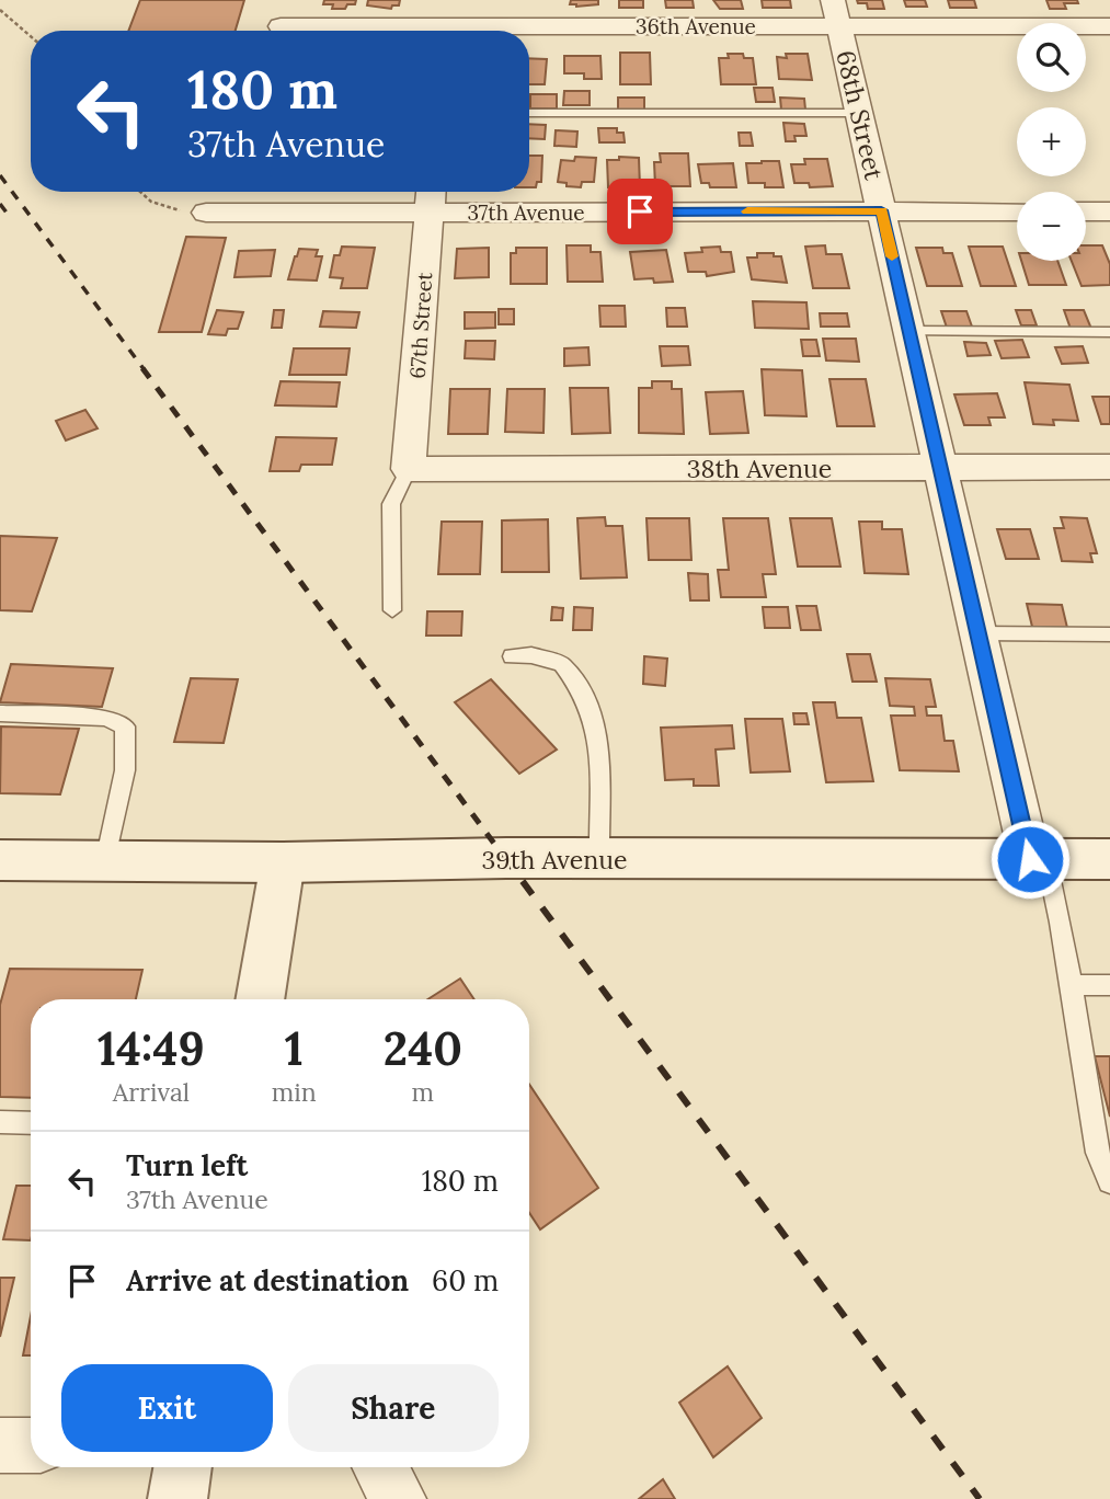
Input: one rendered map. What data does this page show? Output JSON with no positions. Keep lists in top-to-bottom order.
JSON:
{
  "streets": {
    "main road": ["39th Avenue"],
    "street": [
      "36th Avenue",
      "68th Street",
      "37th Avenue",
      "67th Street",
      "38th Avenue"
    ]
  },
  "crossings": [
    ["36th Avenue", "68th Street"],
    ["68th Street", "37th Avenue"],
    ["68th Street", "38th Avenue"],
    ["68th Street", "39th Avenue"],
    ["37th Avenue", "67th Street"],
    ["67th Street", "38th Avenue"]
  ],
  "page": {
    "map_buttons": ["+", "−"],
    "turn": ["180 m", "37th Avenue"],
    "eta": [
      "14:49",
      "Arrival",
      "1",
      "min",
      "240",
      "m"
    ],
    "list": [
      {
        "name": "Turn left",
        "note": "37th Avenue",
        "value": "180 m"
      },
      {
        "name": "Arrive at destination",
        "value": "60 m"
      }
    ],
    "buttons": ["Exit", "Share"]
  }
}
